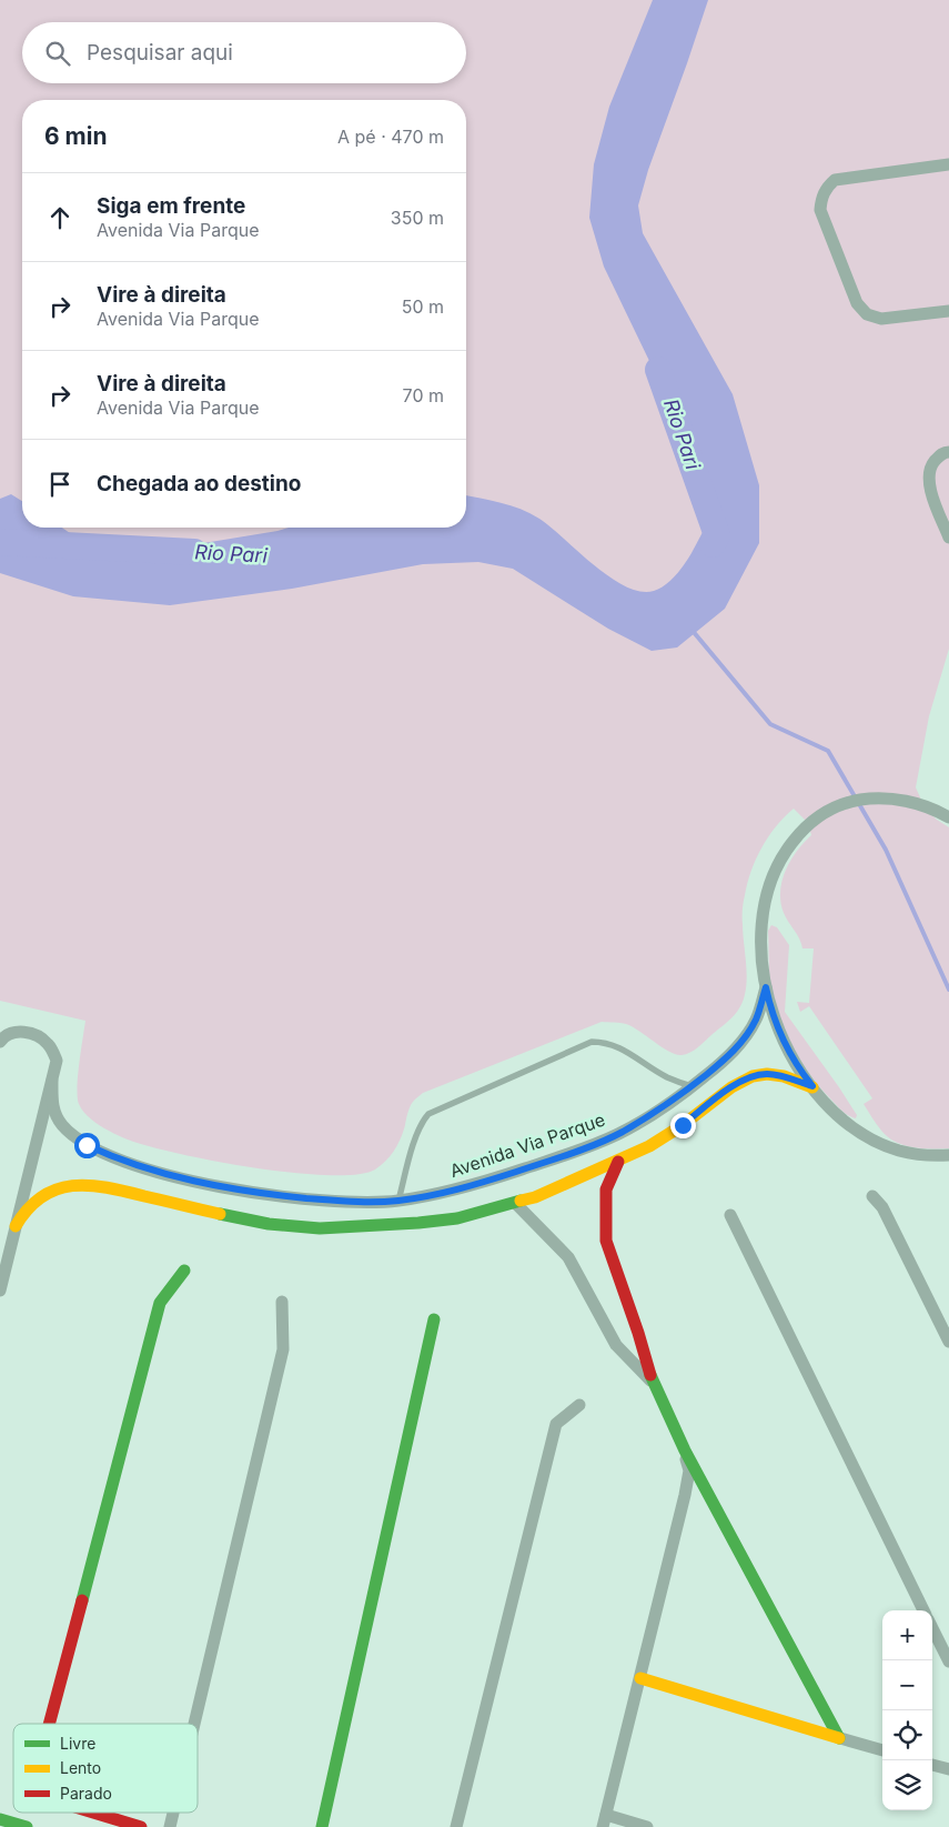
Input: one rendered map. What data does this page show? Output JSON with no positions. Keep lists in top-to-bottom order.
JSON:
{
  "streets": {
    "street": ["Avenida Via Parque"]
  },
  "water": ["Rio Pari"],
  "legend": ["Livre", "Lento", "Parado"],
  "page": {
    "search": "Pesquisar aqui",
    "heading": ["6 min", "A pé · 470 m"],
    "list": [
      ["Siga em frente", "Avenida Via Parque", "350 m"],
      ["Vire à direita", "Avenida Via Parque", "50 m"],
      ["Vire à direita", "Avenida Via Parque", "70 m"],
      "Chegada ao destino"
    ],
    "map_buttons": ["+", "−"]
  }
}
